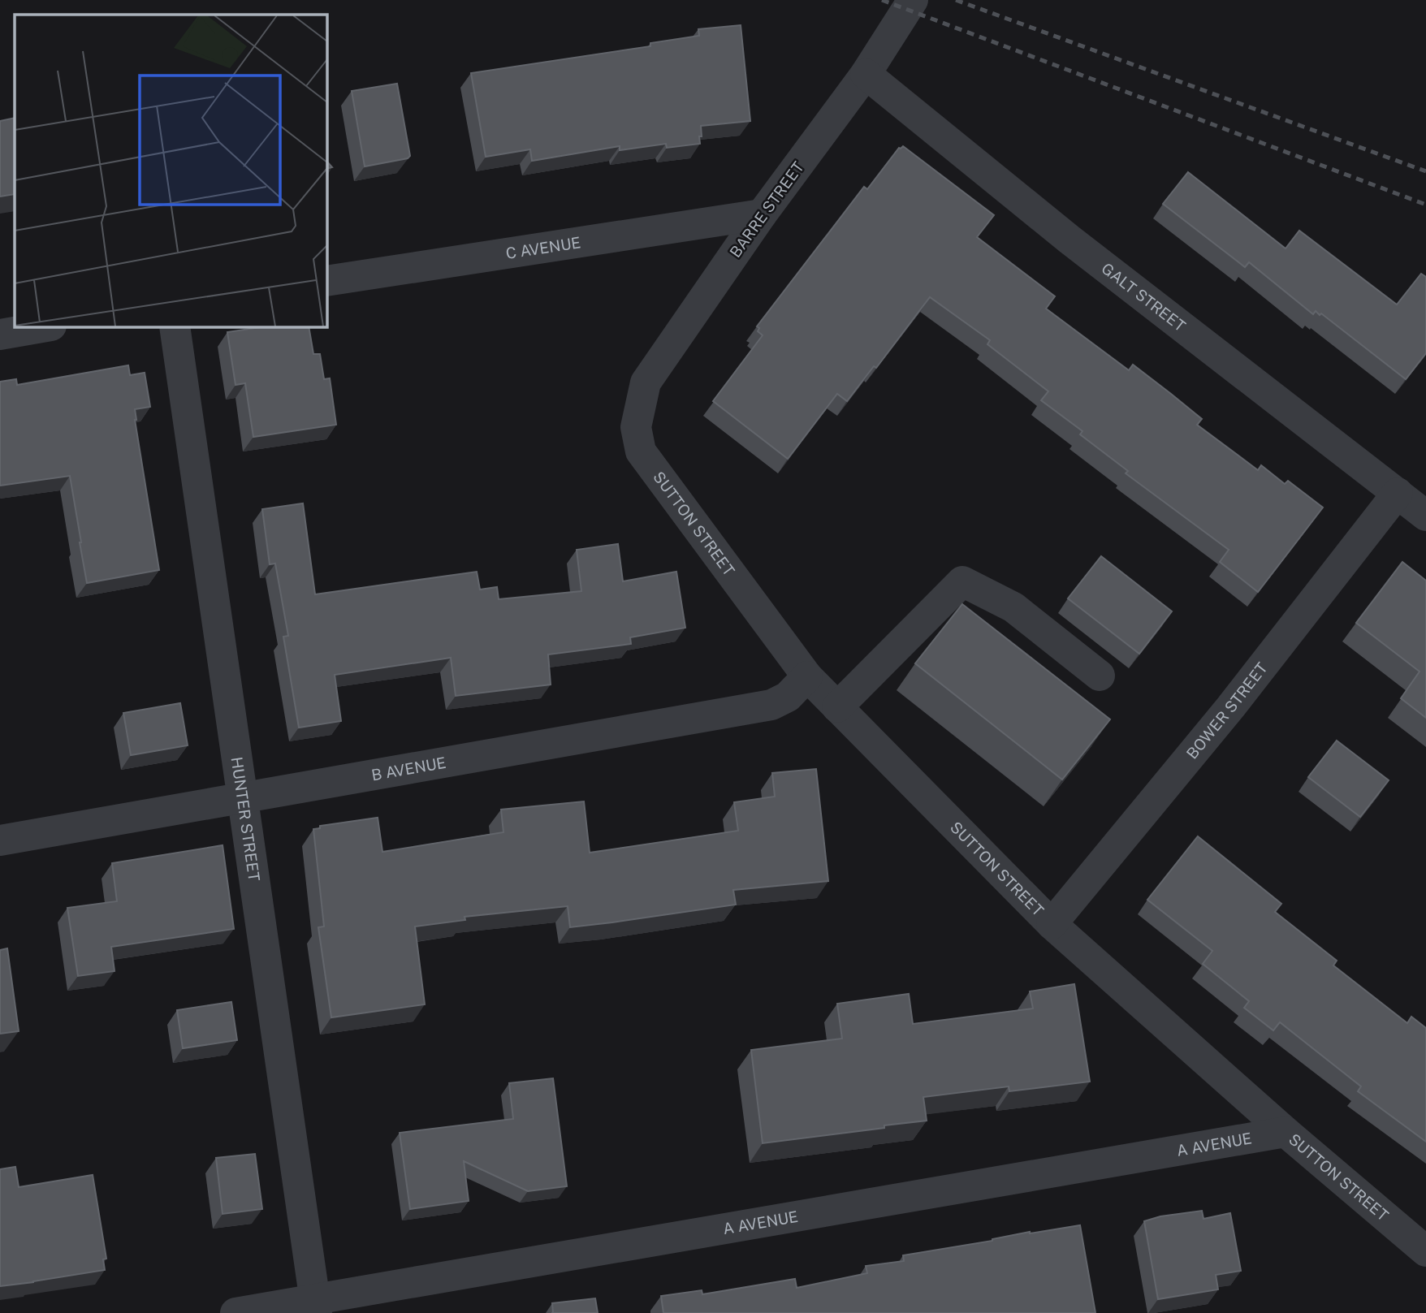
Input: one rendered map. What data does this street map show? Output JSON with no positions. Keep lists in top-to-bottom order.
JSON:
{
  "streets": {
    "street": [
      "BARRE STREET",
      "C AVENUE",
      "GALT STREET",
      "SUTTON STREET",
      "BOWER STREET",
      "B AVENUE",
      "HUNTER STREET",
      "A AVENUE"
    ]
  },
  "crossings": [
    ["BARRE STREET", "C AVENUE"],
    ["BARRE STREET", "GALT STREET"],
    ["BARRE STREET", "SUTTON STREET"],
    ["GALT STREET", "BOWER STREET"],
    ["SUTTON STREET", "BOWER STREET"],
    ["SUTTON STREET", "B AVENUE"],
    ["SUTTON STREET", "A AVENUE"],
    ["B AVENUE", "HUNTER STREET"],
    ["HUNTER STREET", "A AVENUE"]
  ]
}
